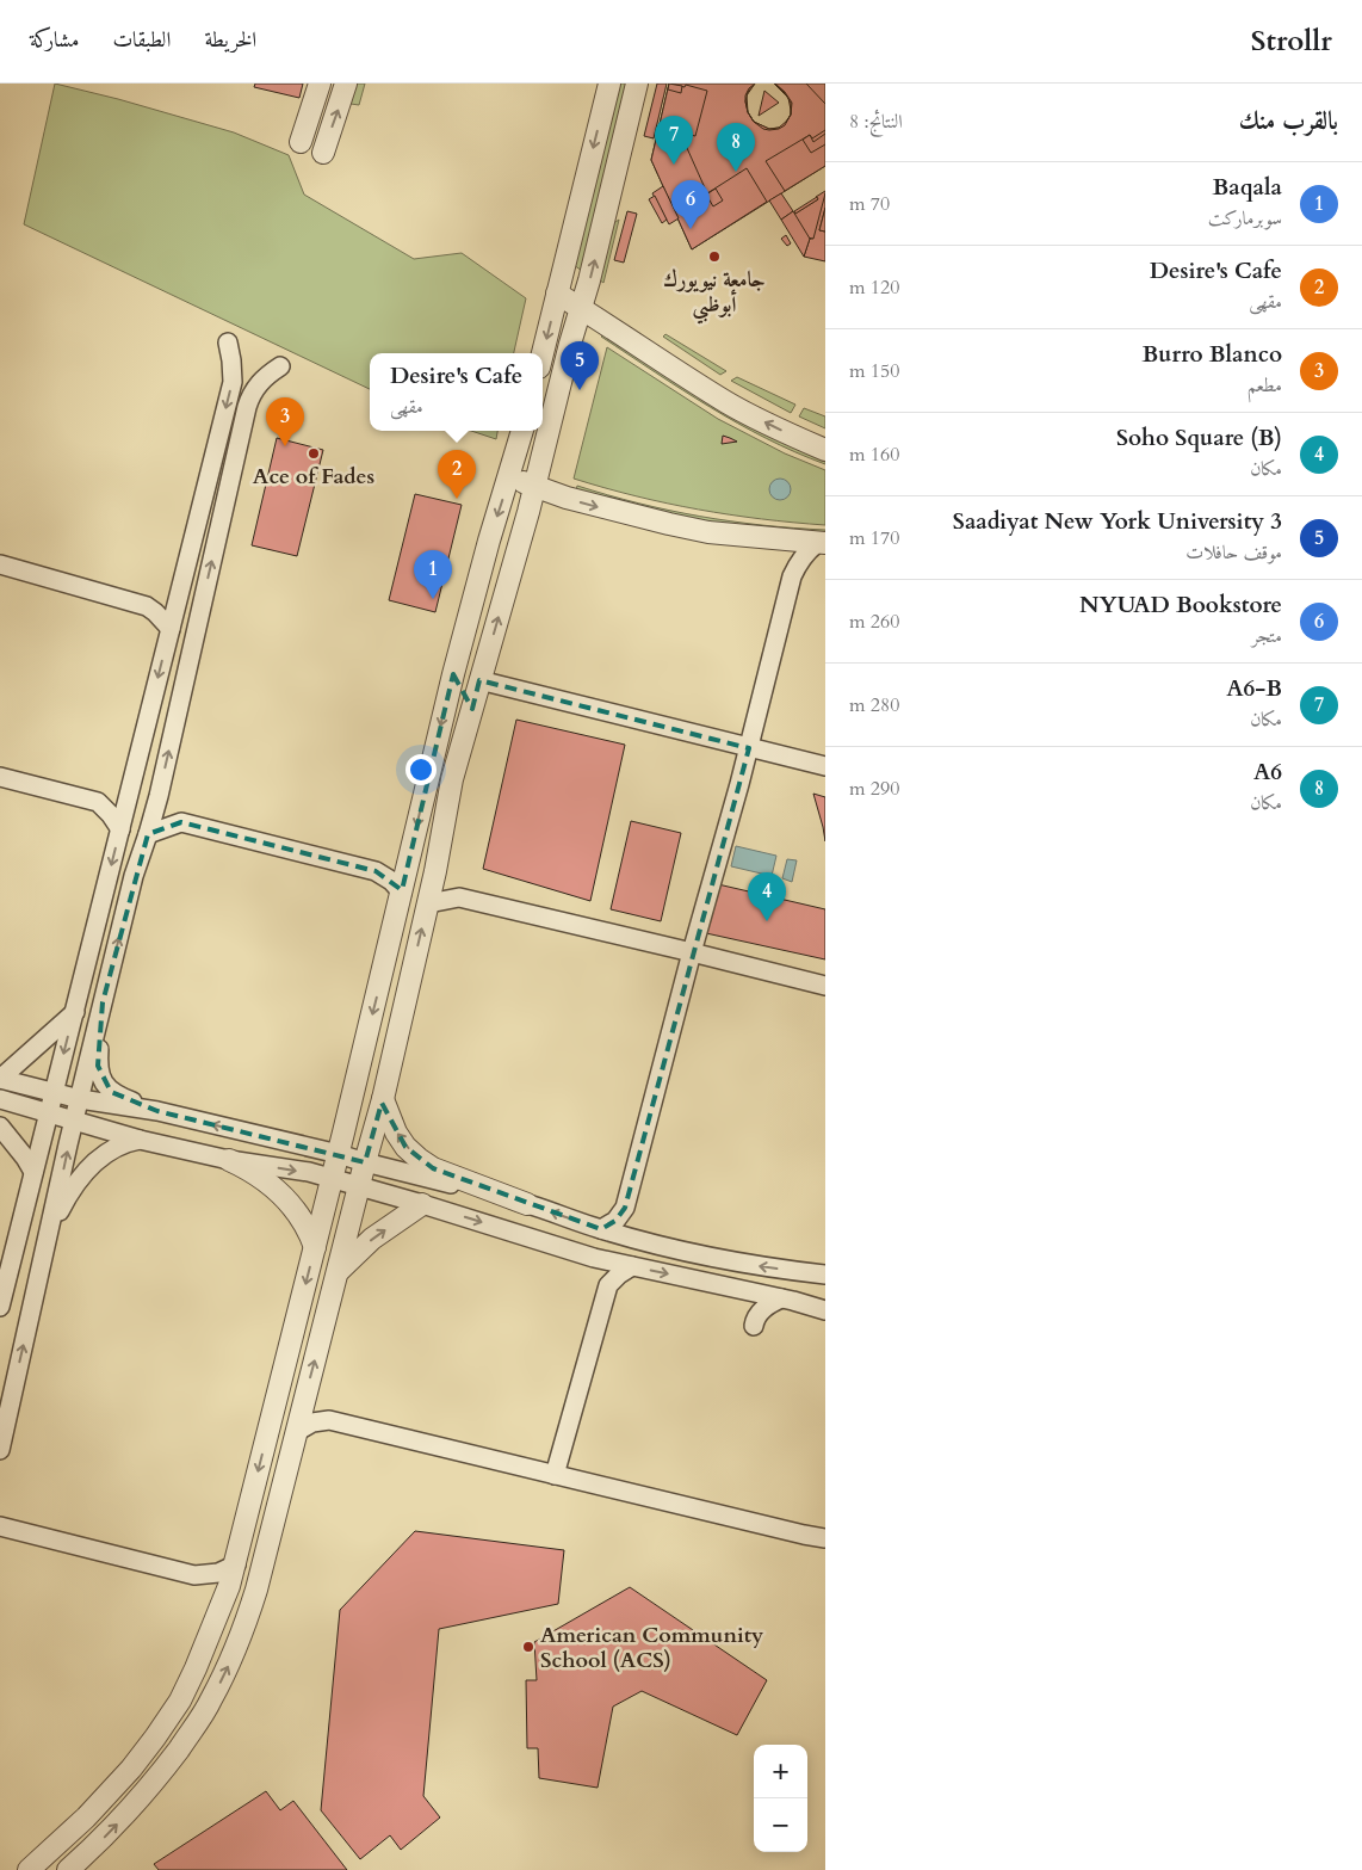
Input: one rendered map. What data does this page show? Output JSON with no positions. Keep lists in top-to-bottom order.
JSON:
{
  "places": ["جامعة نيويورك أبوظبي", "Ace of Fades", "American Community School (ACS)"],
  "page": {
    "header": "Strollr",
    "nav": ["الخريطة", "الطبقات", "مشاركة"],
    "heading": ["بالقرب منك", "النتائج: 8"],
    "pins": [
      "7",
      "8",
      "6",
      "5",
      "3",
      "2",
      "1",
      "4"
    ],
    "list": [
      {
        "mark": "1",
        "name": "Baqala",
        "note": "سوبرماركت",
        "value": "70 m"
      },
      {
        "mark": "2",
        "name": "Desire's Cafe",
        "note": "مقهى",
        "value": "120 m"
      },
      {
        "mark": "3",
        "name": "Burro Blanco",
        "note": "مطعم",
        "value": "150 m"
      },
      {
        "mark": "4",
        "name": "Soho Square (B)",
        "note": "مكان",
        "value": "160 m"
      },
      {
        "mark": "5",
        "name": "Saadiyat New York University 3",
        "note": "موقف حافلات",
        "value": "170 m"
      },
      {
        "mark": "6",
        "name": "NYUAD Bookstore",
        "note": "متجر",
        "value": "260 m"
      },
      {
        "mark": "7",
        "name": "A6-B",
        "note": "مكان",
        "value": "280 m"
      },
      {
        "mark": "8",
        "name": "A6",
        "note": "مكان",
        "value": "290 m"
      }
    ],
    "popup": ["Desire's Cafe", "مقهى"],
    "map_buttons": ["+", "−"]
  }
}
